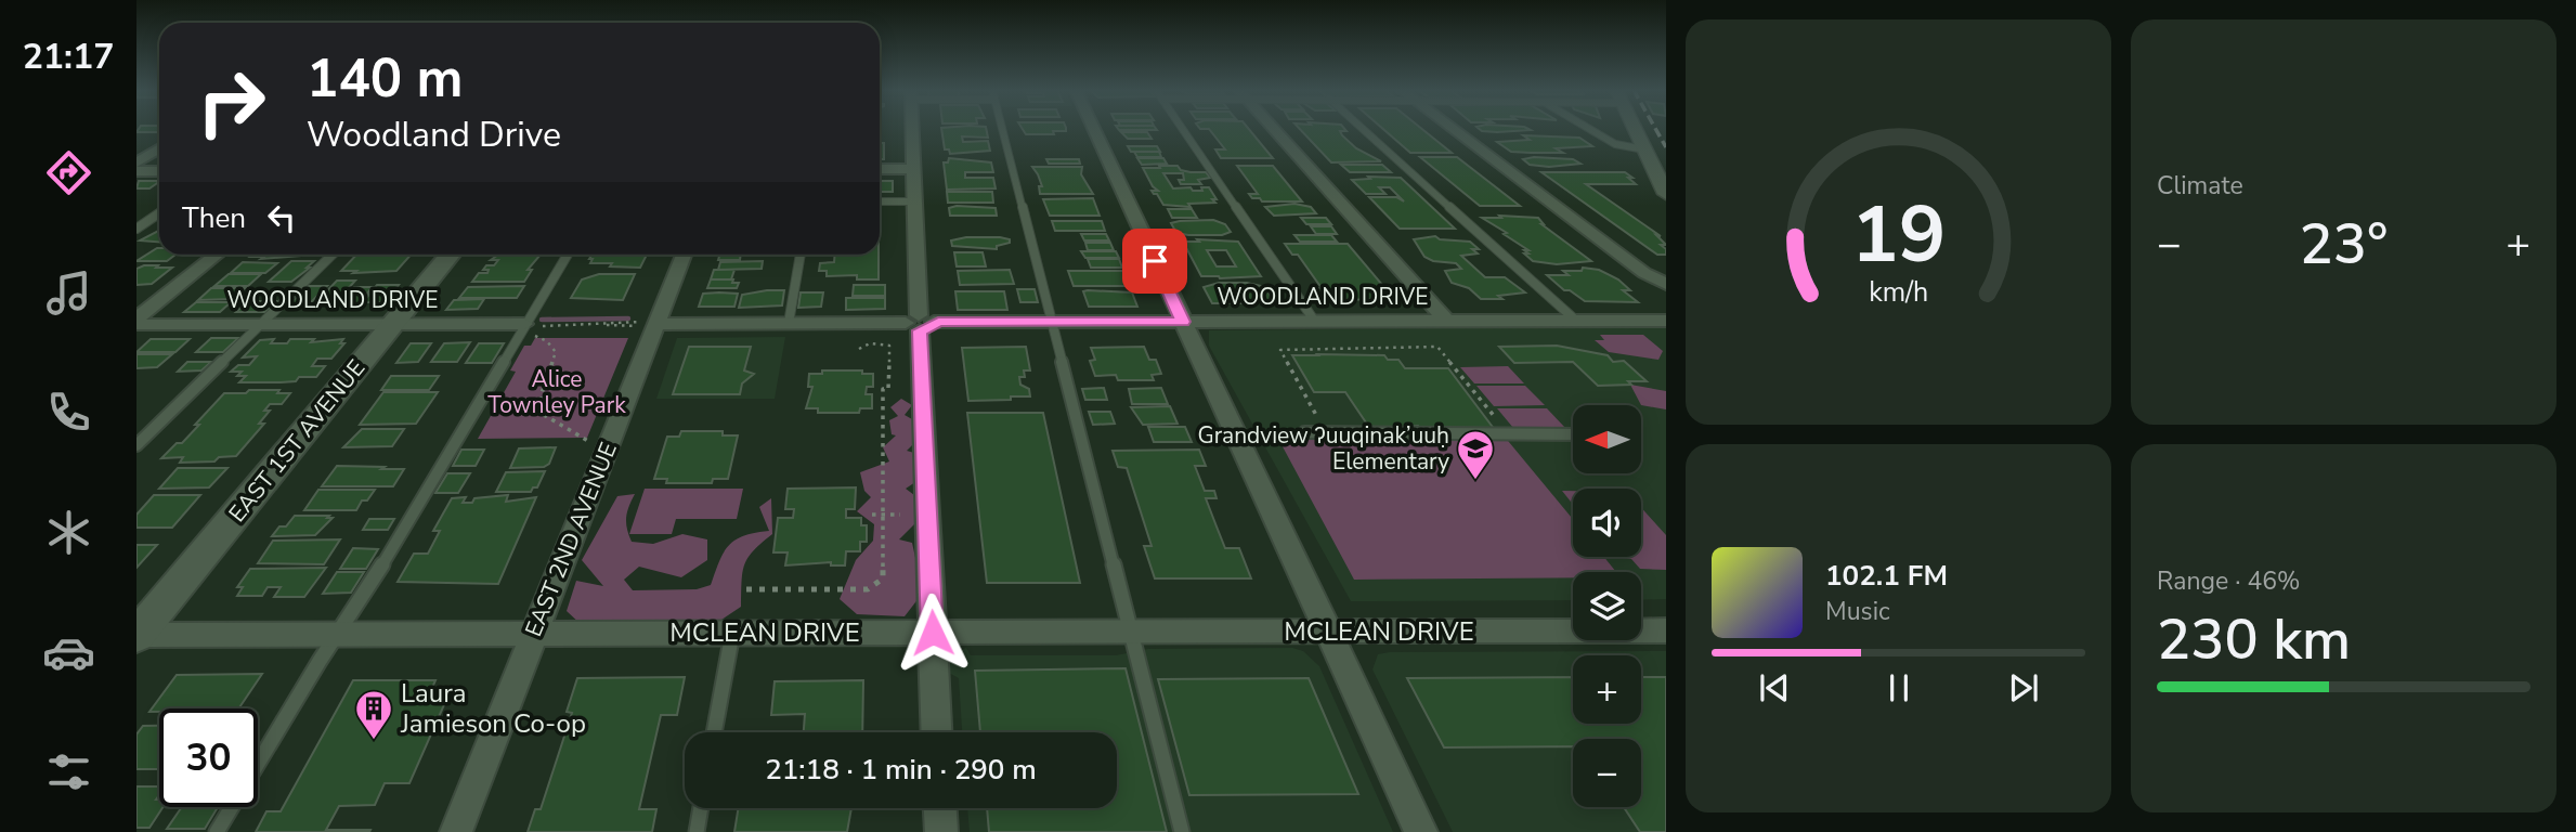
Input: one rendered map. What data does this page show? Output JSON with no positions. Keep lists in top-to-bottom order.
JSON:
{
  "streets": {
    "main road": ["EAST 1ST AVENUE"],
    "street": ["WOODLAND DRIVE", "EAST 2ND AVENUE", "MCLEAN DRIVE"]
  },
  "crossings": [
    ["WOODLAND DRIVE", "EAST 1ST AVENUE"],
    ["WOODLAND DRIVE", "EAST 2ND AVENUE"],
    ["EAST 1ST AVENUE", "MCLEAN DRIVE"],
    ["EAST 2ND AVENUE", "MCLEAN DRIVE"]
  ],
  "parks": ["Alice Townley Park"],
  "places": {
    "school or university": ["Grandview ʔuuqinak’uuḥ Elementary"],
    "building": ["Laura Jamieson Co-op"]
  },
  "north": "left",
  "page": {
    "tabs": "21:17",
    "tile": [
      "Climate",
      ["Range · 46%", "230 km"]
    ],
    "turn": ["140 m", "Woodland Drive"],
    "then": "Then",
    "heat": ["−", "23°", "+"],
    "map_buttons": ["+", "−"],
    "song": ["102.1 FM", "Music"],
    "limit": "30",
    "trip": "21:18 · 1 min · 290 m",
    "gauge": ["19", "km/h"]
  }
}
